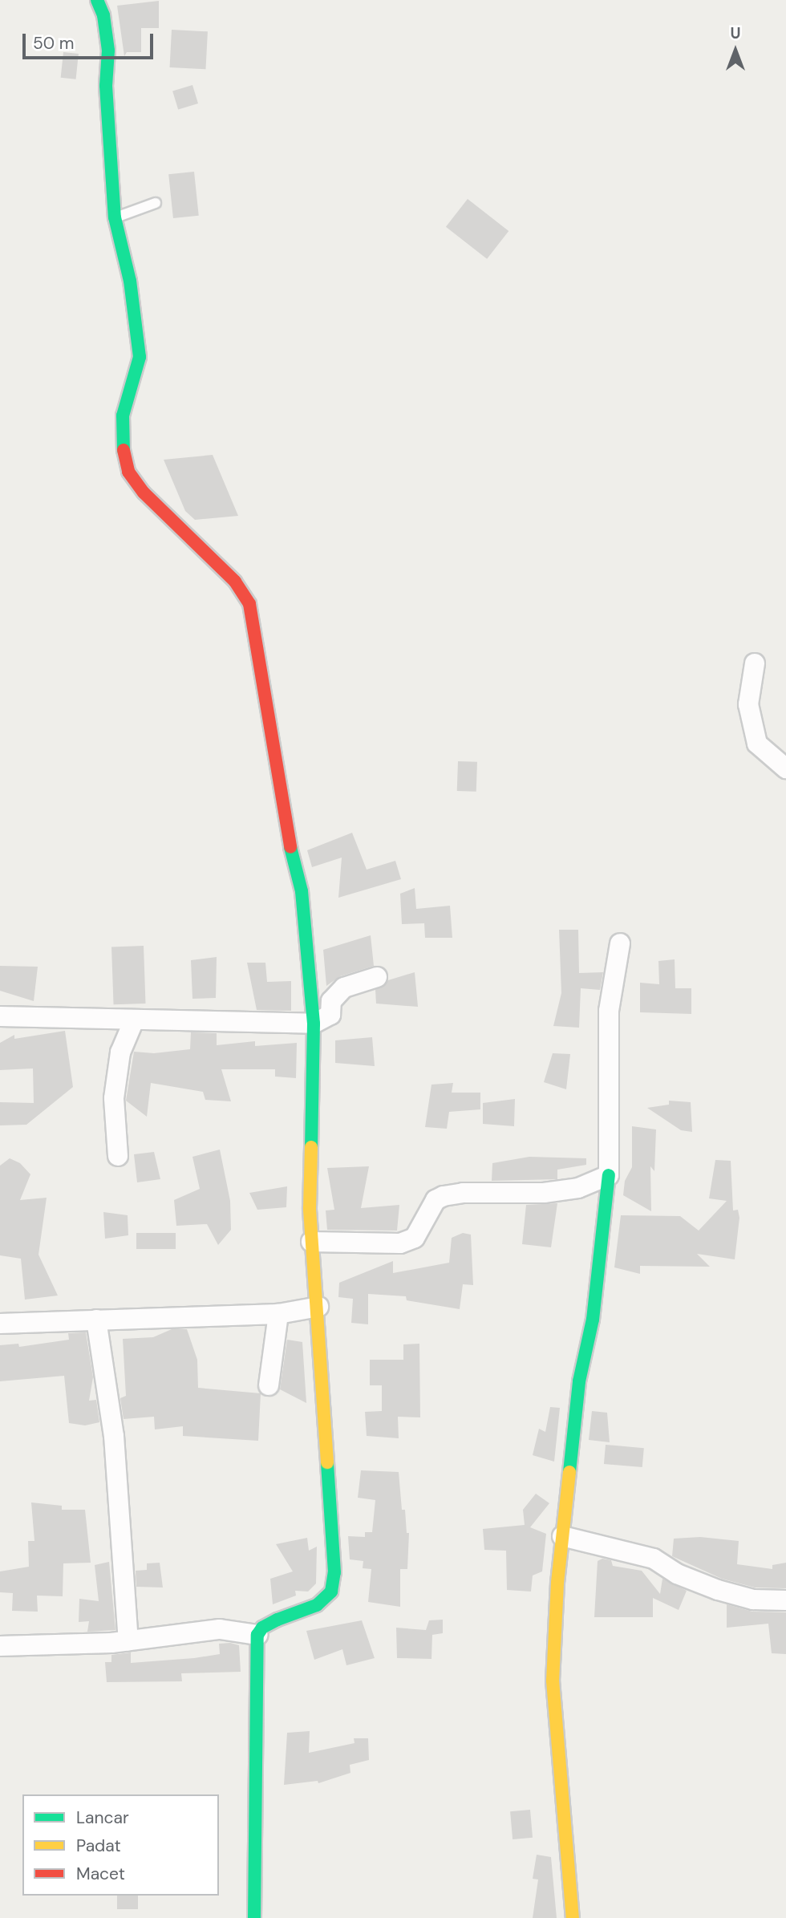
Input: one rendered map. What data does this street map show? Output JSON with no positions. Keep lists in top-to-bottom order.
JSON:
{
  "legend": ["Lancar", "Padat", "Macet"],
  "scale_bar": "50 m",
  "north": "top"
}
